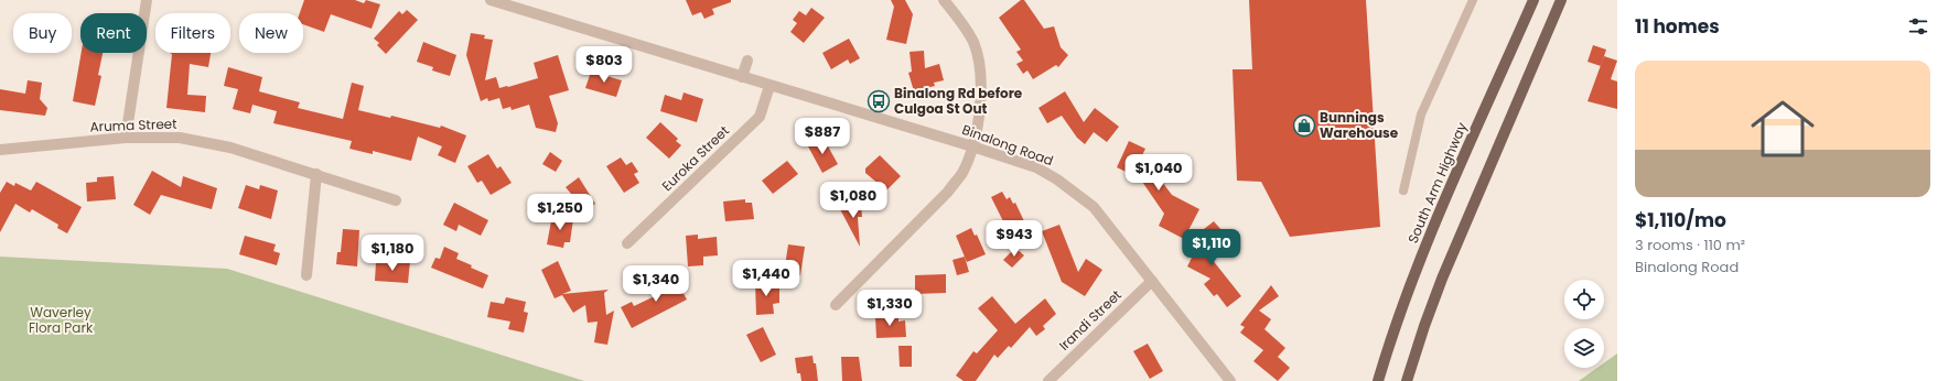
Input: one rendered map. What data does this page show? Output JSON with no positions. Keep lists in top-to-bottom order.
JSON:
{
  "streets": {
    "main road": ["South Arm Highway"],
    "street": [
      "Aruma Street",
      "Binalong Road",
      "Euroka Street",
      "Irandi Street"
    ]
  },
  "crossings": [
    ["Binalong Road", "Euroka Street"],
    ["Binalong Road", "Irandi Street"]
  ],
  "parks": ["Waverley Flora Park"],
  "places": {
    "bus stop": ["Binalong Rd before Culgoa St Out"],
    "shop": ["Bunnings Warehouse"]
  },
  "page": {
    "heading": "11 homes",
    "chip": [
      "Buy",
      "Rent",
      "Filters",
      "New"
    ],
    "price": [
      "$803",
      "$887",
      "$1,040",
      "$1,080",
      "$1,250",
      "$943",
      "$1,110",
      "$1,180",
      "$1,440",
      "$1,340",
      "$1,330"
    ],
    "list": [
      {
        "name": "$1,110/mo",
        "note": "3 rooms · 110 m² · Binalong Road"
      }
    ]
  }
}
